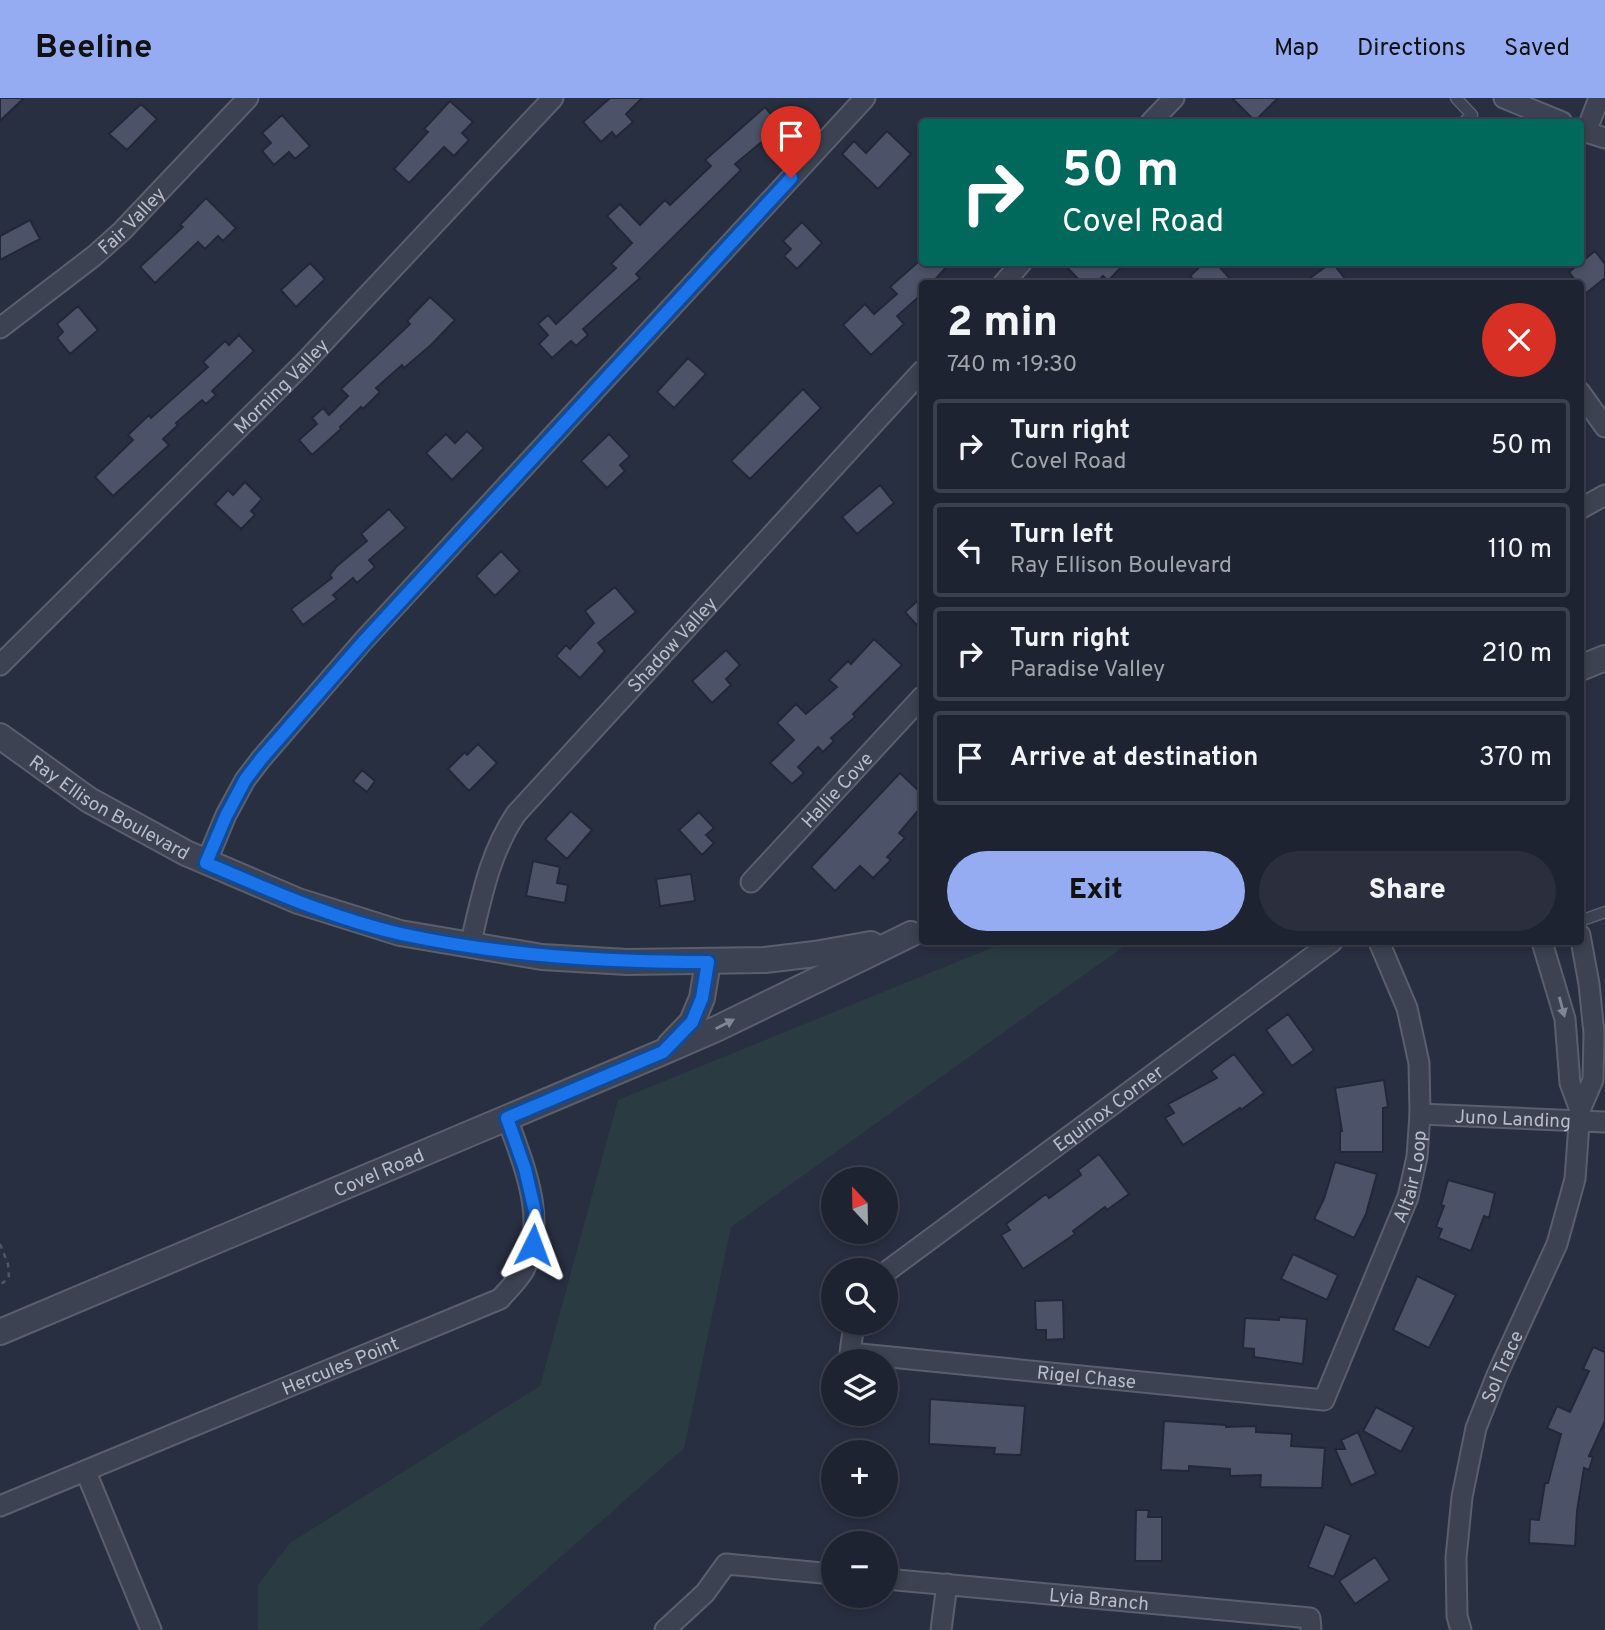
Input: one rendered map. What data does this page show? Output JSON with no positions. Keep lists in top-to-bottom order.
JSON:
{
  "streets": {
    "street": [
      "Fair Valley",
      "Morning Valley",
      "Shadow Valley",
      "Hallie Cove",
      "Ray Ellison Boulevard",
      "Equinox Corner",
      "Juno Landing",
      "Covel Road",
      "Altair Loop",
      "Hercules Point",
      "Sol Trace",
      "Rigel Chase",
      "Lyia Branch"
    ]
  },
  "crossings": [
    ["Shadow Valley", "Ray Ellison Boulevard"],
    ["Ray Ellison Boulevard", "Covel Road"],
    ["Juno Landing", "Altair Loop"],
    ["Juno Landing", "Sol Trace"],
    ["Covel Road", "Hercules Point"],
    ["Altair Loop", "Rigel Chase"]
  ],
  "north": "top",
  "page": {
    "header": "Beeline",
    "nav": ["Map", "Directions", "Saved"],
    "turn": ["50 m", "Covel Road"],
    "heading": ["2 min", "740 m · 19:30"],
    "list": [
      {
        "name": "Turn right",
        "note": "Covel Road",
        "value": "50 m"
      },
      {
        "name": "Turn left",
        "note": "Ray Ellison Boulevard",
        "value": "110 m"
      },
      {
        "name": "Turn right",
        "note": "Paradise Valley",
        "value": "210 m"
      },
      {
        "name": "Arrive at destination",
        "value": "370 m"
      }
    ],
    "buttons": ["Exit", "Share"],
    "map_buttons": ["+", "−"]
  }
}
